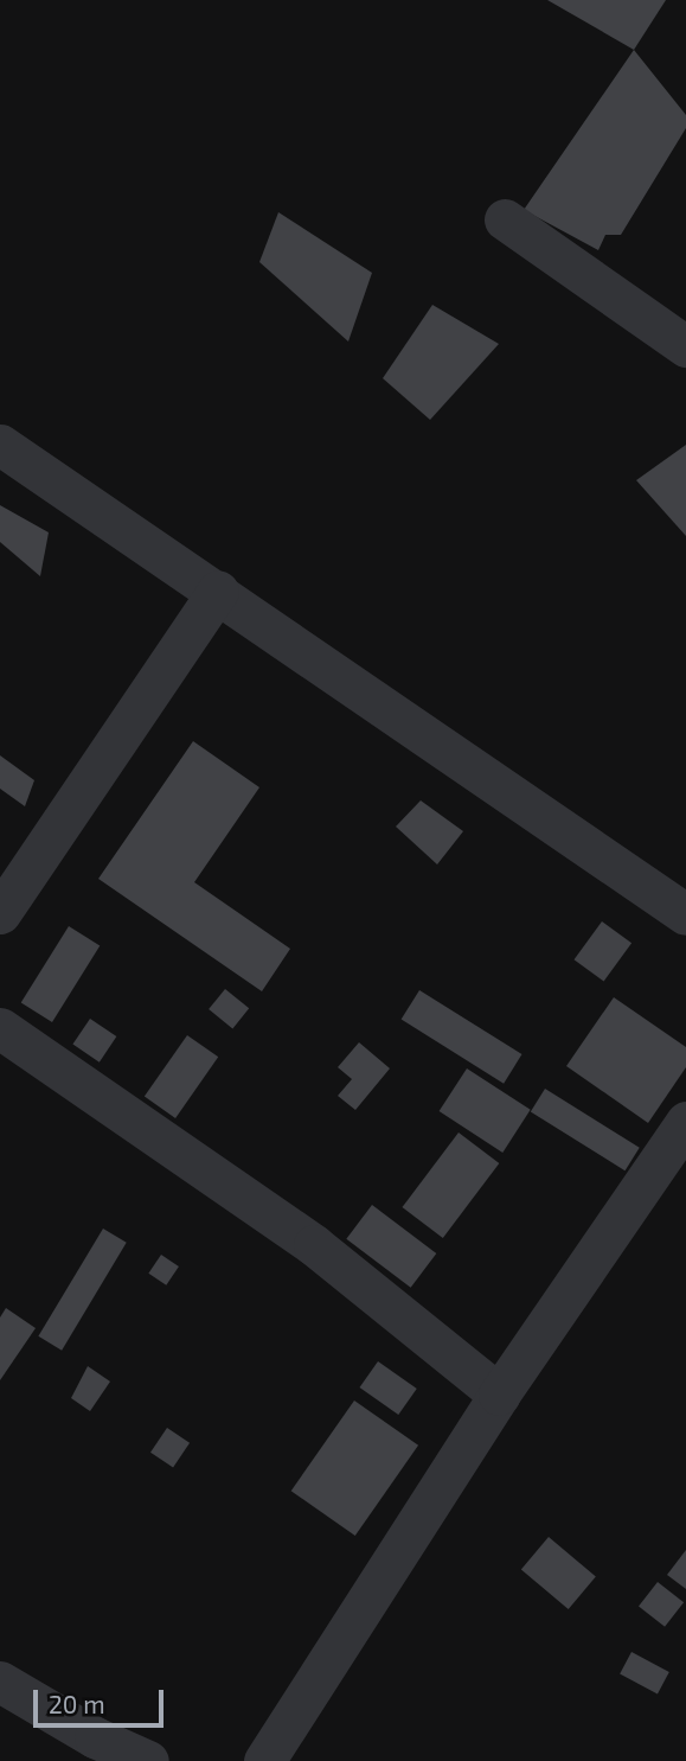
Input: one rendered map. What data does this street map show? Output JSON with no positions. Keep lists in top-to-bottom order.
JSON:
{
  "scale_bar": "20 m"
}
